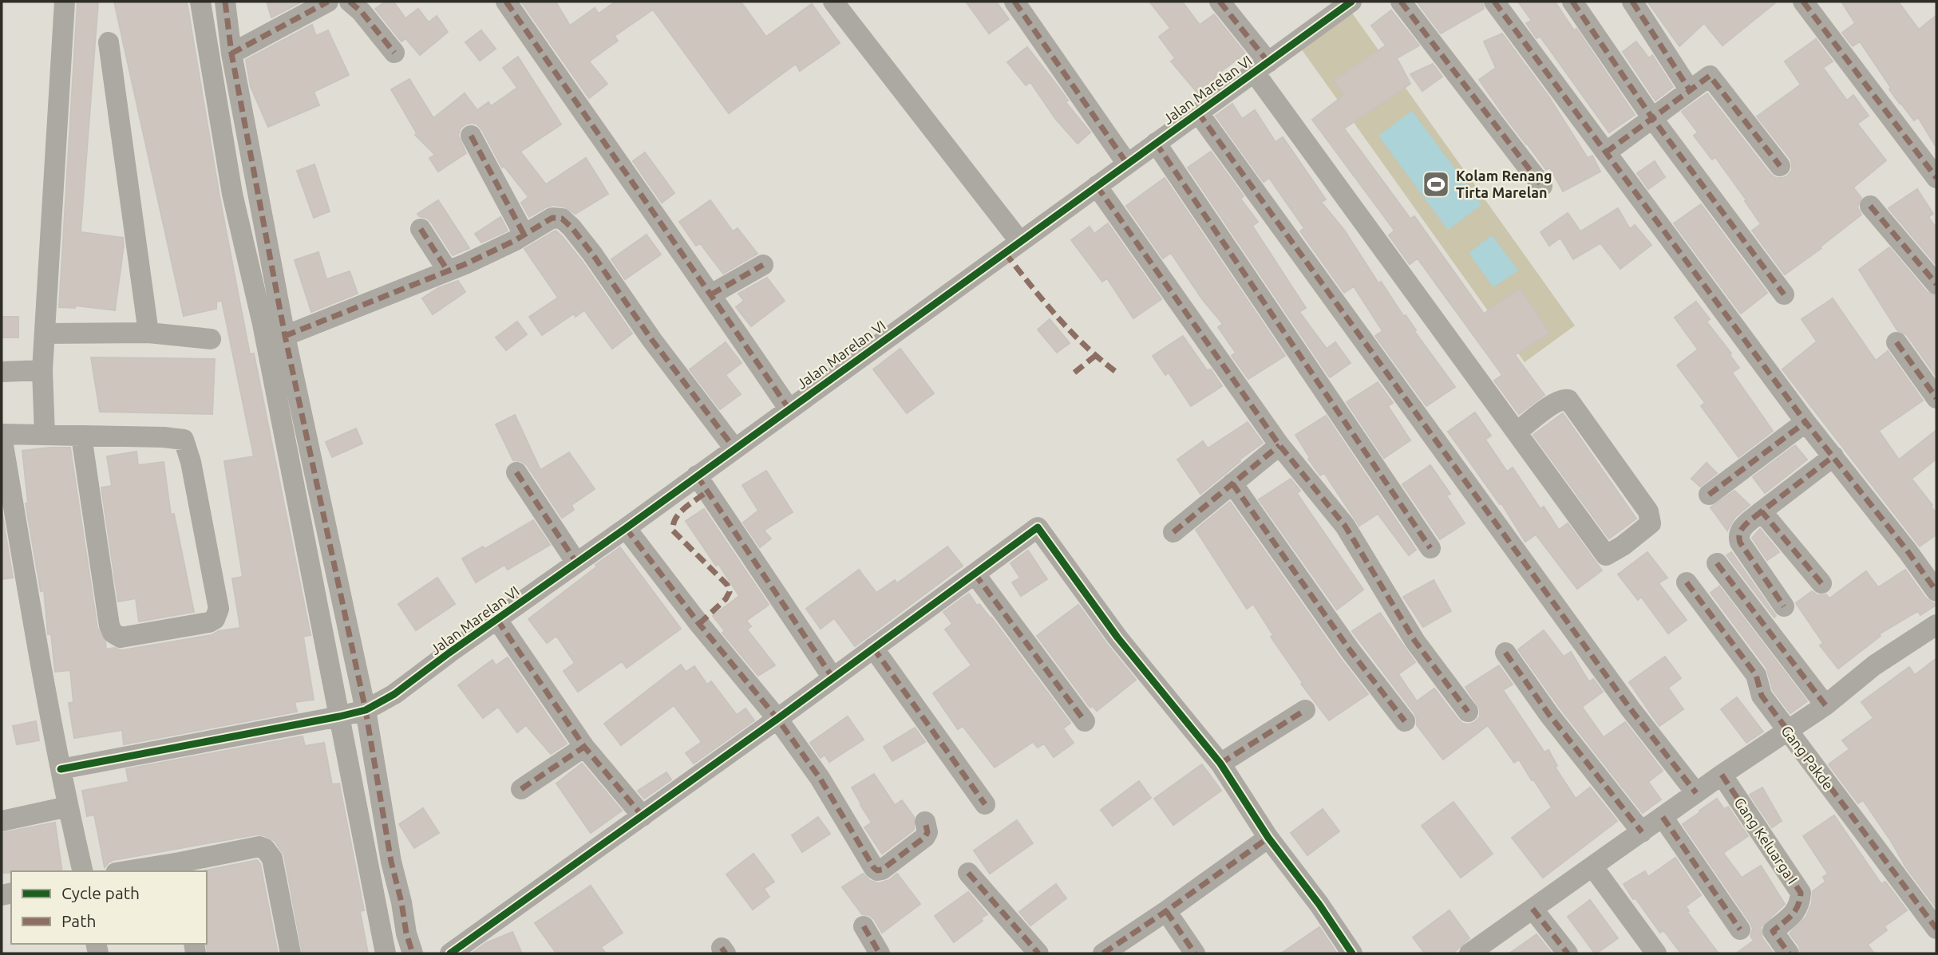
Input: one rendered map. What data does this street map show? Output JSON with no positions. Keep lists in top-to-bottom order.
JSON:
{
  "streets": {
    "street": ["Jalan Marelan VI", "Gang Pakde", "Gang Keluarga I"]
  },
  "places": {
    "sports": ["Kolam Renang Tirta Marelan"]
  },
  "legend": ["Cycle path", "Path"]
}
